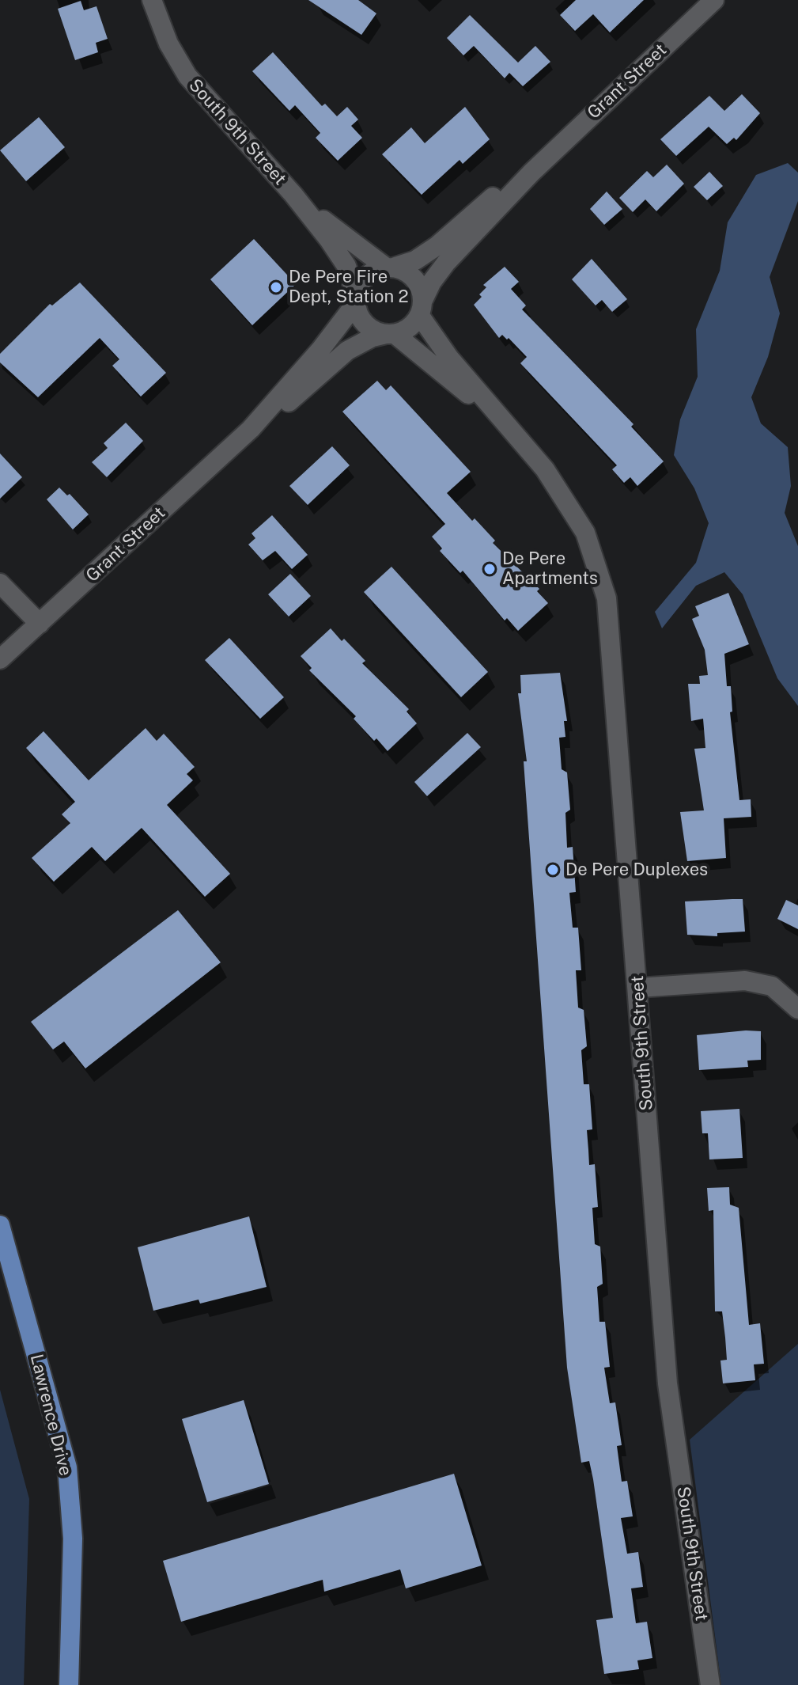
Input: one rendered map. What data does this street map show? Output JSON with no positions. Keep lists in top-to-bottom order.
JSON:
{
  "streets": {
    "main road": ["Lawrence Drive"],
    "street": ["Grant Street", "South 9th Street"]
  },
  "crossings": [
    ["Grant Street", "South 9th Street"]
  ],
  "places": ["De Pere Fire Dept, Station 2", "De Pere Apartments", "De Pere Duplexes"]
}
